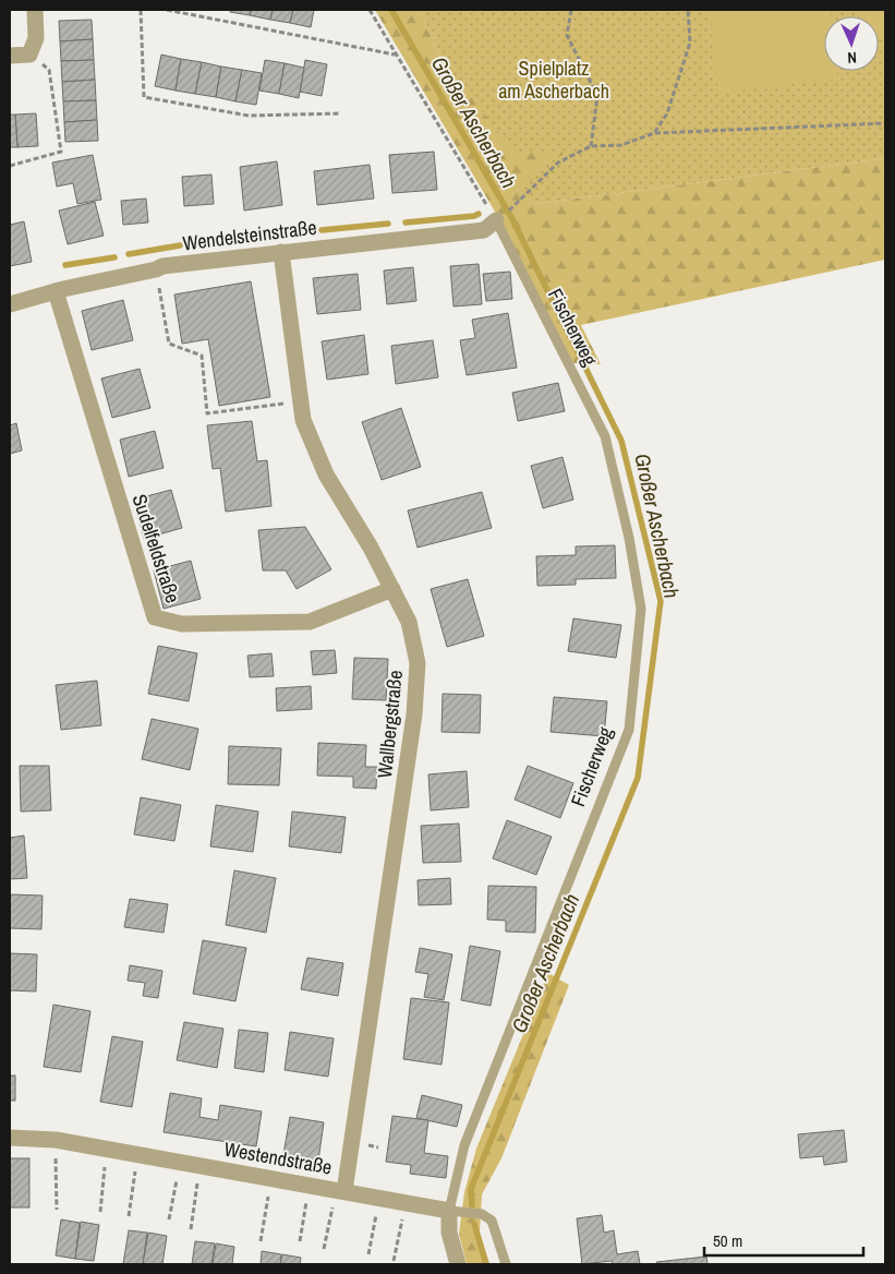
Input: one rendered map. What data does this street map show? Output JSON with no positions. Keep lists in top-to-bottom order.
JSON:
{
  "streets": {
    "street": [
      "Wendelsteinstraße",
      "Fischerweg",
      "Sudelfeldstraße",
      "Wallbergstraße",
      "Westendstraße"
    ]
  },
  "crossings": [
    ["Wendelsteinstraße", "Fischerweg"],
    ["Wendelsteinstraße", "Sudelfeldstraße"],
    ["Wendelsteinstraße", "Wallbergstraße"],
    ["Fischerweg", "Westendstraße"],
    ["Sudelfeldstraße", "Wallbergstraße"],
    ["Wallbergstraße", "Westendstraße"]
  ],
  "water": ["Großer Ascherbach"],
  "parks": ["Spielplatz am Ascherbach"],
  "scale_bar": "50 m",
  "north": "bottom"
}
